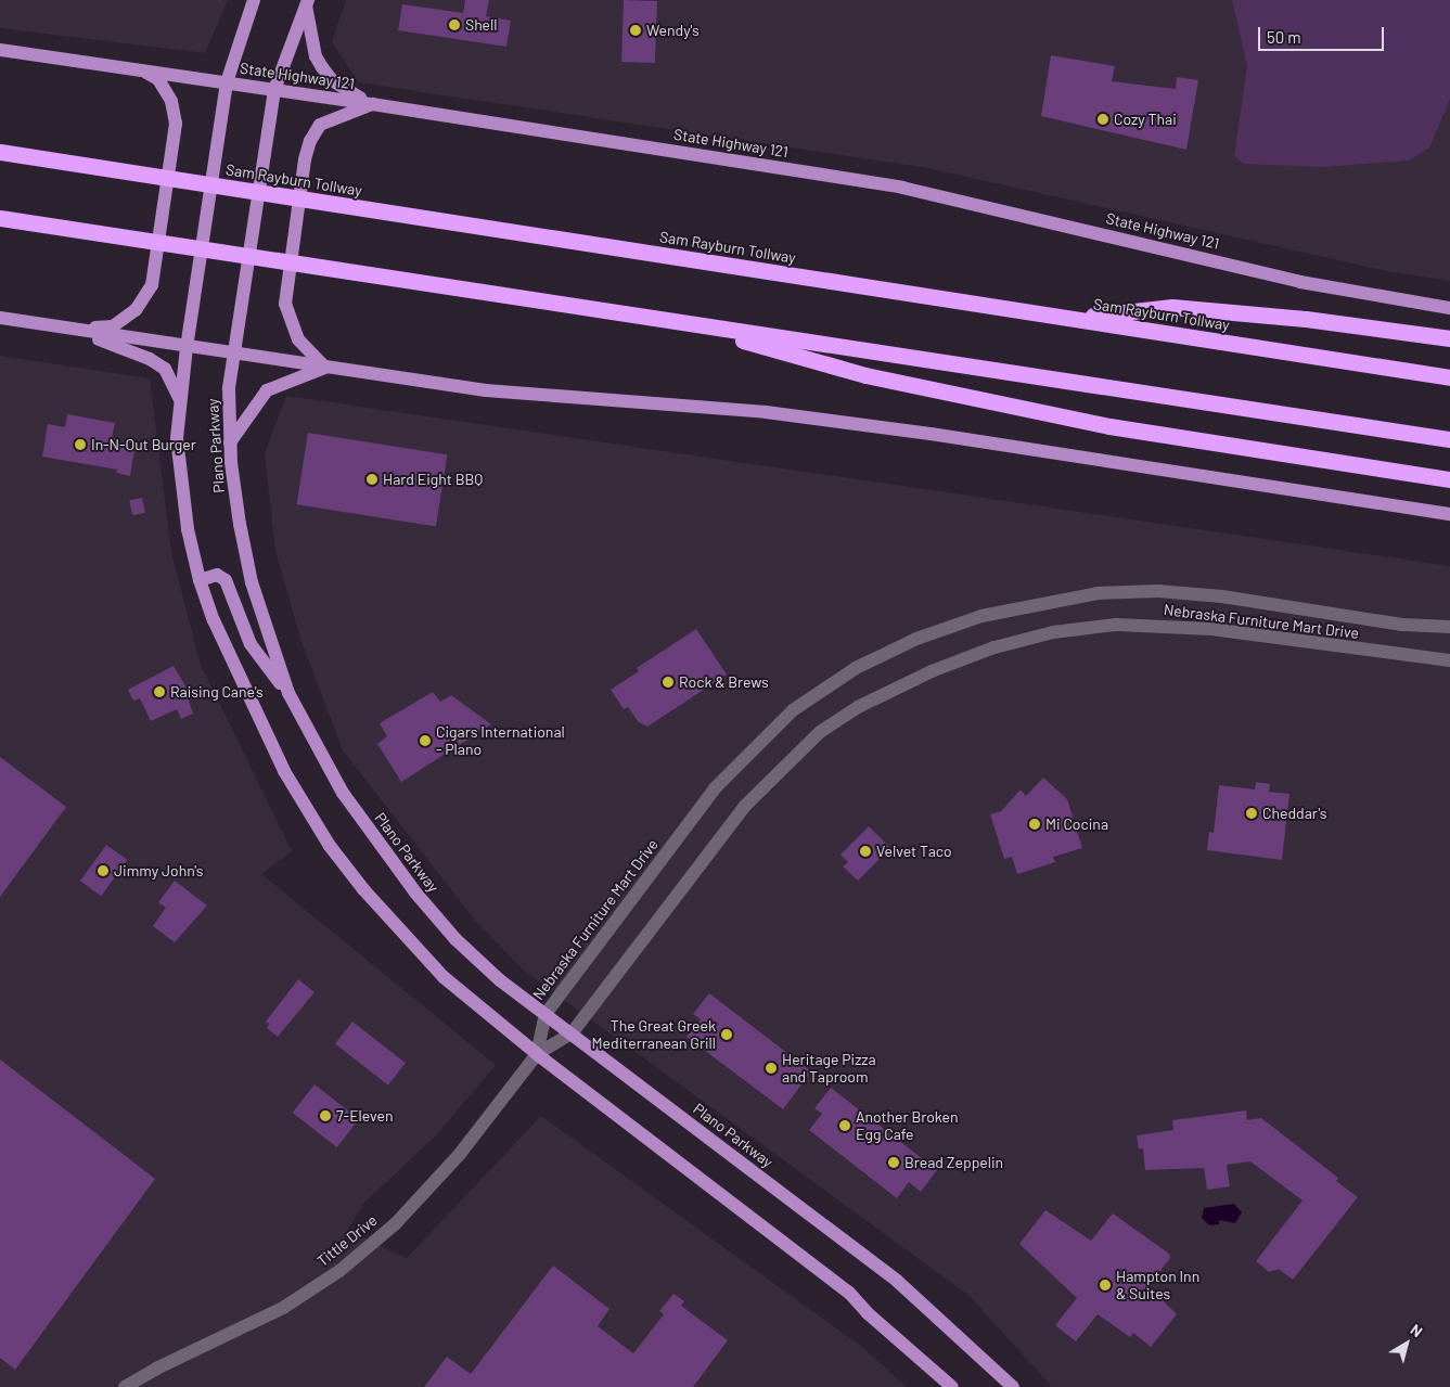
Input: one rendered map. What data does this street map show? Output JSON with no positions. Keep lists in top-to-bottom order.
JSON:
{
  "streets": {
    "highway": ["Sam Rayburn Tollway"],
    "main road": ["State Highway 121", "Plano Parkway"],
    "street": ["Nebraska Furniture Mart Drive", "Tittle Drive"]
  },
  "crossings": [
    ["State Highway 121", "Plano Parkway"],
    ["Plano Parkway", "Nebraska Furniture Mart Drive"],
    ["Nebraska Furniture Mart Drive", "Tittle Drive"]
  ],
  "places": [
    "Shell",
    "Wendy's",
    "Cozy Thai",
    "In-N-Out Burger",
    "Hard Eight BBQ",
    "Rock & Brews",
    "Raising Cane's",
    "Cigars International - Plano",
    "Cheddar's",
    "Mi Cocina",
    "Velvet Taco",
    "Jimmy John's",
    "The Great Greek Mediterranean Grill",
    "Heritage Pizza and Taproom",
    "7-Eleven",
    "Another Broken Egg Cafe",
    "Bread Zeppelin",
    "Hampton Inn & Suites"
  ],
  "scale_bar": "50 m",
  "north": "top right"
}
